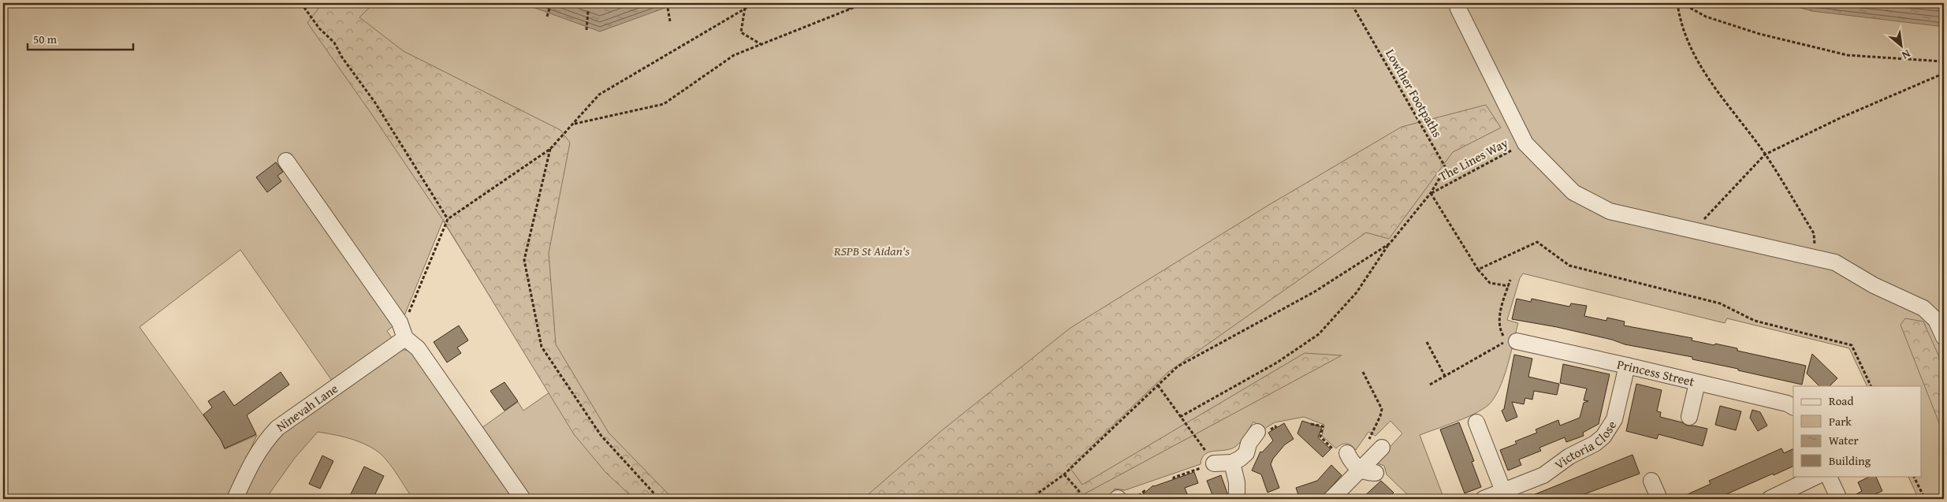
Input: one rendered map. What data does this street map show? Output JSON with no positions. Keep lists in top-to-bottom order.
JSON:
{
  "streets": {
    "street": ["Princess Street", "Ninevah Lane", "Victoria Close"],
    "path": ["Lowther Footpaths", "The Lines Way"]
  },
  "crossings": [
    ["Lowther Footpaths", "The Lines Way"],
    ["Princess Street", "Victoria Close"]
  ],
  "parks": ["RSPB St Aidan's"],
  "legend": [
    "Road",
    "Park",
    "Water",
    "Building"
  ],
  "scale_bar": "50 m",
  "north": "bottom right"
}
